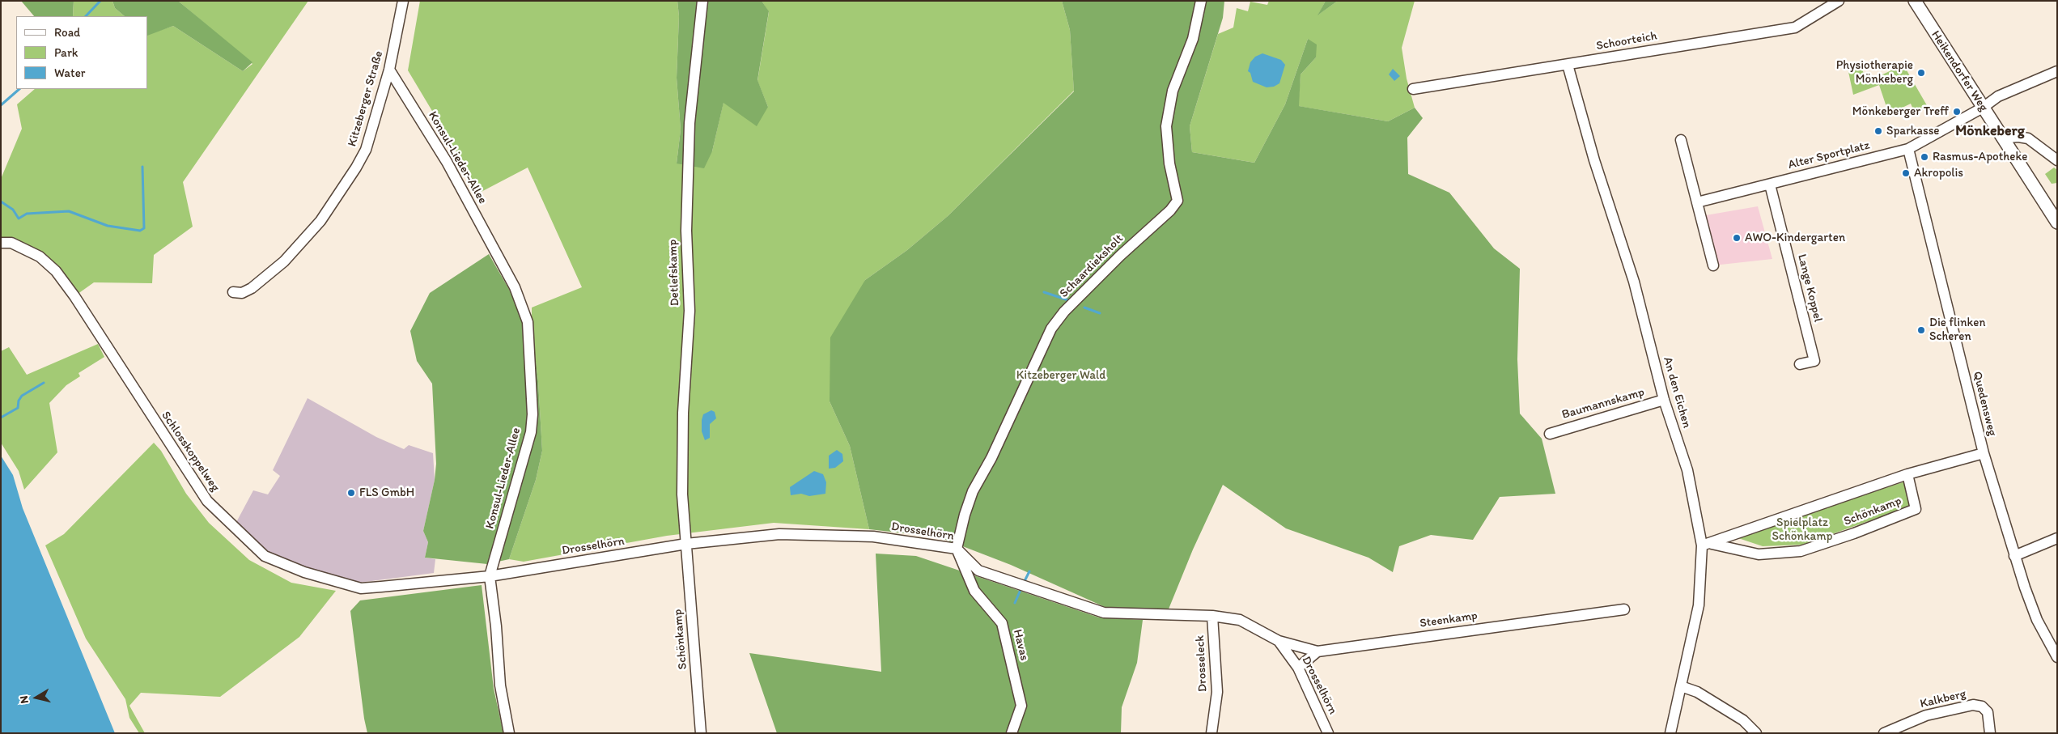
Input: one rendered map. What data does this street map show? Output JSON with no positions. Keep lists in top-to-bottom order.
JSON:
{
  "streets": {
    "street": [
      "Schoorteich",
      "Heikendorfer Weg",
      "Kitzeberger Straße",
      "Alter Sportplatz",
      "Konsul-Lieder-Allee",
      "Schaardieksholt",
      "Detlefskamp",
      "Lange Koppel",
      "An den Eichen",
      "Baumannskamp",
      "Quedensweg",
      "Schlosskoppelweg",
      "Schönkamp",
      "Drosselhörn",
      "Steenkamp",
      "Havas",
      "Drosseleck",
      "Kalkberg"
    ]
  },
  "crossings": [
    ["Schoorteich", "An den Eichen"],
    ["Heikendorfer Weg", "Alter Sportplatz"],
    ["Kitzeberger Straße", "Konsul-Lieder-Allee"],
    ["Alter Sportplatz", "Lange Koppel"],
    ["Alter Sportplatz", "Quedensweg"],
    ["Konsul-Lieder-Allee", "Schlosskoppelweg"],
    ["Konsul-Lieder-Allee", "Drosselhörn"],
    ["Schaardieksholt", "Drosselhörn"],
    ["Schaardieksholt", "Havas"],
    ["Detlefskamp", "Schönkamp"],
    ["Detlefskamp", "Drosselhörn"],
    ["An den Eichen", "Baumannskamp"],
    ["An den Eichen", "Schönkamp"],
    ["Quedensweg", "Schönkamp"],
    ["Schlosskoppelweg", "Drosselhörn"],
    ["Schönkamp", "Drosselhörn"],
    ["Drosselhörn", "Steenkamp"],
    ["Drosselhörn", "Havas"],
    ["Drosselhörn", "Drosseleck"]
  ],
  "districts": ["Mönkeberg"],
  "parks": ["Kitzeberger Wald", "Spielplatz Schönkamp"],
  "places": [
    "Physiotherapie Mönkeberg",
    "Mönkeberger Treff",
    "Sparkasse",
    "Rasmus-Apotheke",
    "Akropolis",
    "AWO-Kindergarten",
    "Die flinken Scheren",
    "FLS GmbH"
  ],
  "legend": ["Road", "Park", "Water"],
  "north": "left"
}
